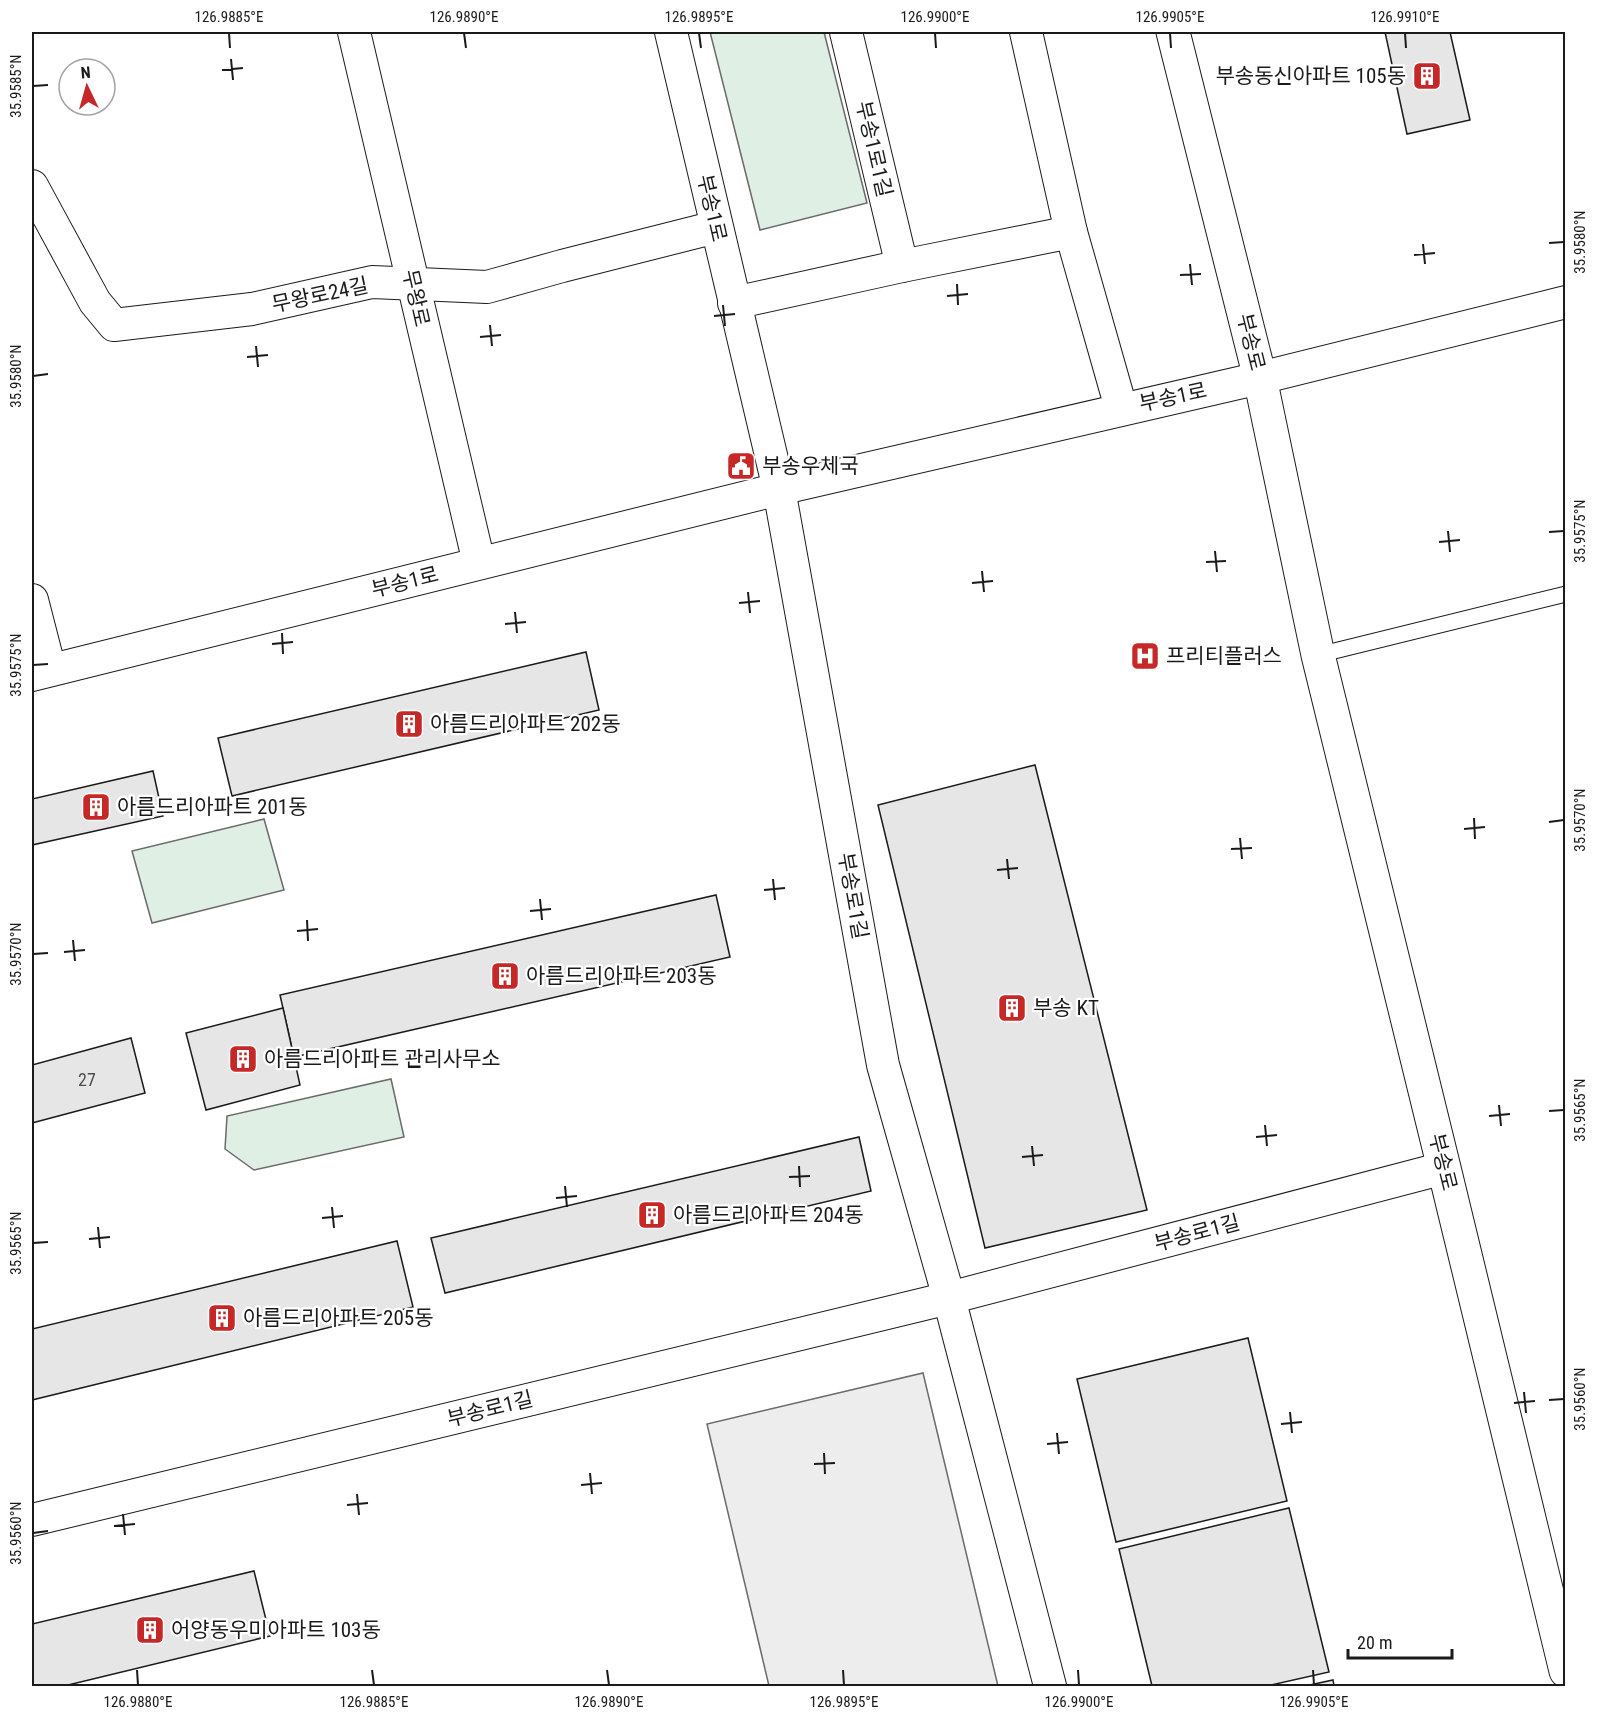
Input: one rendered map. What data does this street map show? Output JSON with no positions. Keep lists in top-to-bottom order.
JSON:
{
  "streets": {
    "street": [
      "부송1로1길",
      "부송1로",
      "무왕로24길",
      "무왕로",
      "부송로",
      "부송로1길"
    ]
  },
  "crossings": [
    ["부송1로", "무왕로24길"],
    ["부송1로", "무왕로"],
    ["부송1로", "부송로"],
    ["부송1로", "부송로1길"],
    ["무왕로24길", "무왕로"],
    ["부송로", "부송로1길"]
  ],
  "places": {
    "building": [
      "부송동신아파트 105동",
      "아름드리아파트 202동",
      "아름드리아파트 201동",
      "아름드리아파트 203동",
      "부송 KT",
      "아름드리아파트 관리사무소",
      "아름드리아파트 204동",
      "아름드리아파트 205동",
      "어양동우미아파트 103동"
    ],
    "public building": ["부송우체국"],
    "hospital": ["프리티플러스"]
  },
  "house_numbers": ["27"],
  "scale_bar": "20 m",
  "north": "top",
  "coordinates": [
    "126.9885°E",
    "126.9890°E",
    "126.9895°E",
    "126.9900°E",
    "126.9905°E",
    "126.9910°E",
    "35.9585°N",
    "35.9580°N",
    "35.9575°N",
    "35.9570°N",
    "35.9565°N",
    "35.9560°N",
    "126.9880°E"
  ]
}
